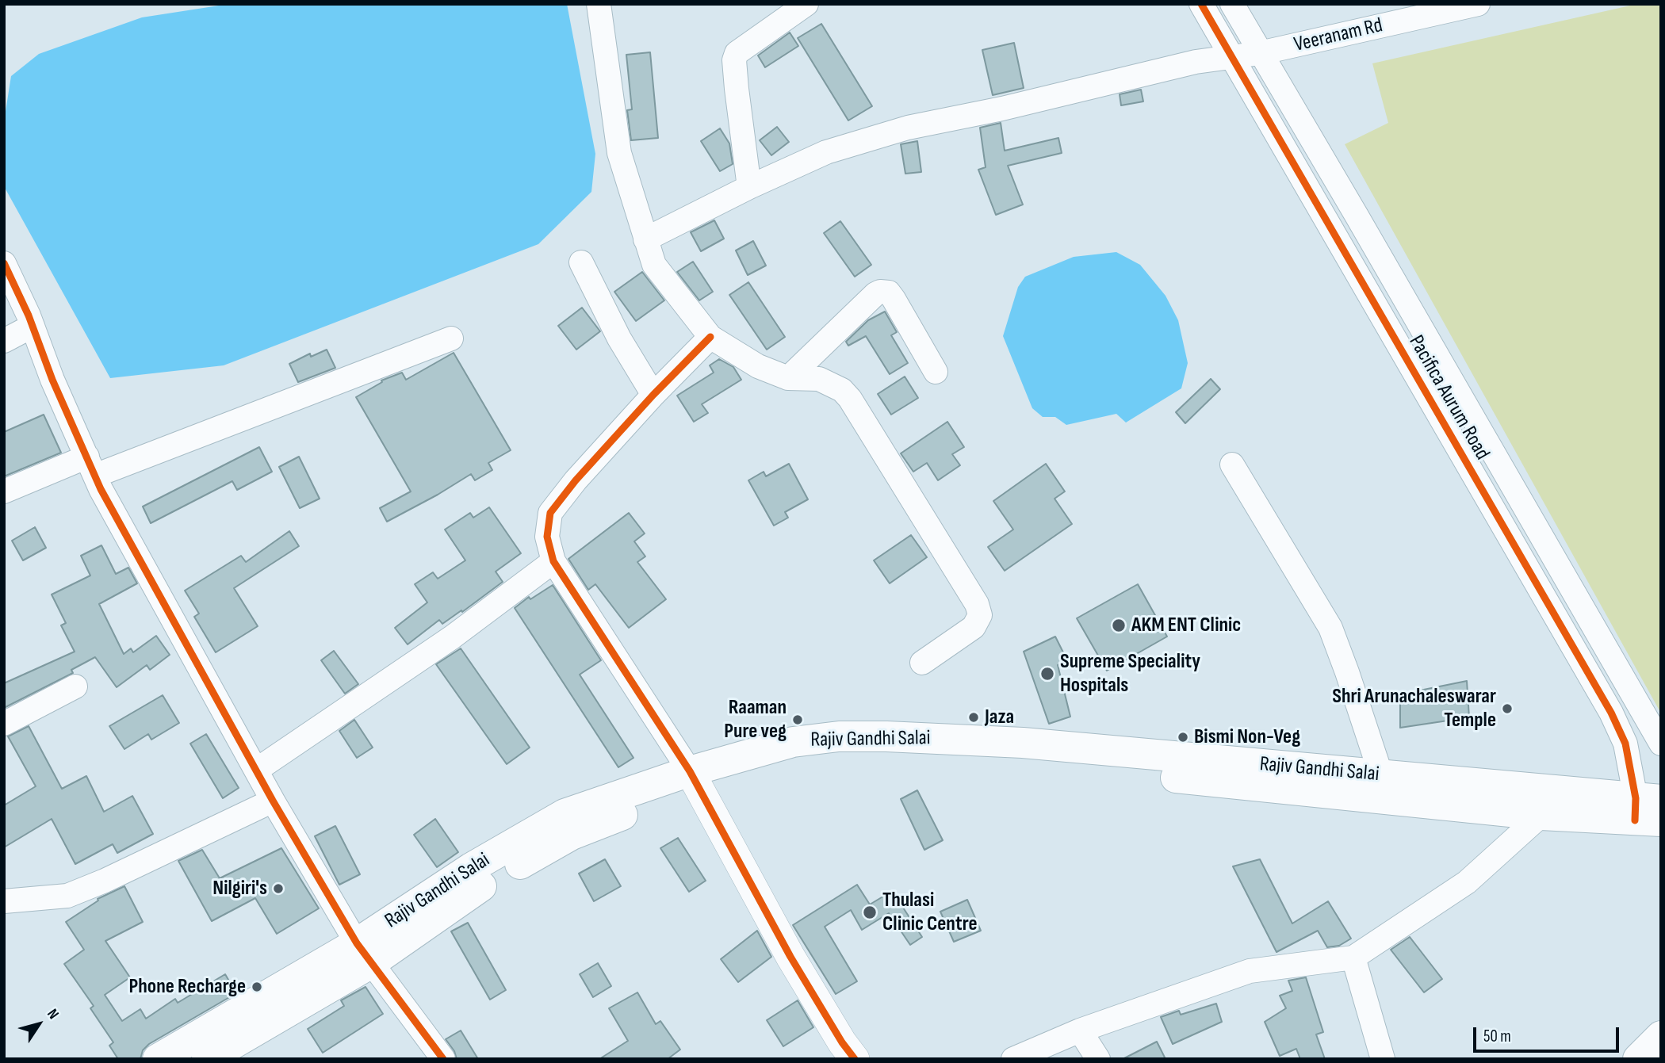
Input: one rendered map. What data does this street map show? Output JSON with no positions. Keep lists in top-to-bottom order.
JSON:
{
  "streets": {
    "main road": ["Rajiv Gandhi Salai"],
    "street": ["Veeranam Rd", "Pacifica Aurum Road"]
  },
  "crossings": [
    ["Veeranam Rd", "Pacifica Aurum Road"],
    ["Pacifica Aurum Road", "Rajiv Gandhi Salai"]
  ],
  "places": [
    "AKM ENT Clinic",
    "Supreme Speciality Hospitals",
    "Shri Arunachaleswarar Temple",
    "Jaza",
    "Raaman Pure veg",
    "Bismi Non-Veg",
    "Nilgiri's",
    "Thulasi Clinic Centre",
    "Phone Recharge"
  ],
  "scale_bar": "50 m",
  "north": "top right"
}
